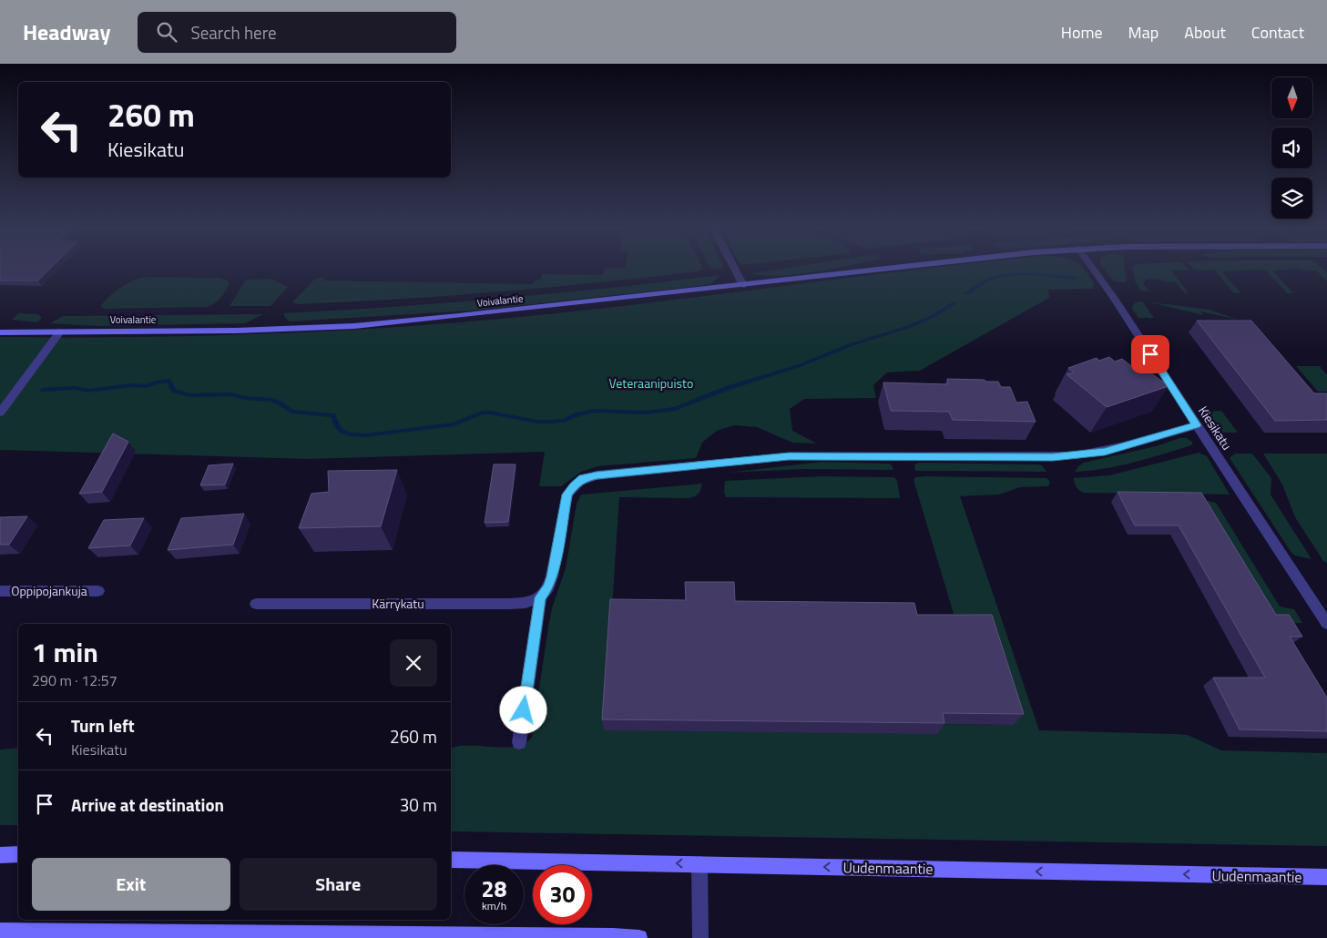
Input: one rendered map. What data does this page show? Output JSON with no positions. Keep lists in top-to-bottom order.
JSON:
{
  "streets": {
    "street": [
      "Voivalantie",
      "Kiesikatu",
      "Oppipojankuja",
      "Kärrykatu",
      "Uudenmaantie"
    ]
  },
  "one_way": ["Uudenmaantie"],
  "parks": ["Veteraanipuisto"],
  "north": "bottom",
  "page": {
    "header": "Headway",
    "search": "Search here",
    "nav": [
      "Home",
      "Map",
      "About",
      "Contact"
    ],
    "turn": ["260 m", "Kiesikatu"],
    "heading": ["1 min", "290 m · 12:57"],
    "list": [
      {
        "name": "Turn left",
        "note": "Kiesikatu",
        "value": "260 m"
      },
      {
        "name": "Arrive at destination",
        "value": "30 m"
      }
    ],
    "buttons": ["Exit", "Share"],
    "speed": "28 km/h",
    "limit": "30"
  }
}
